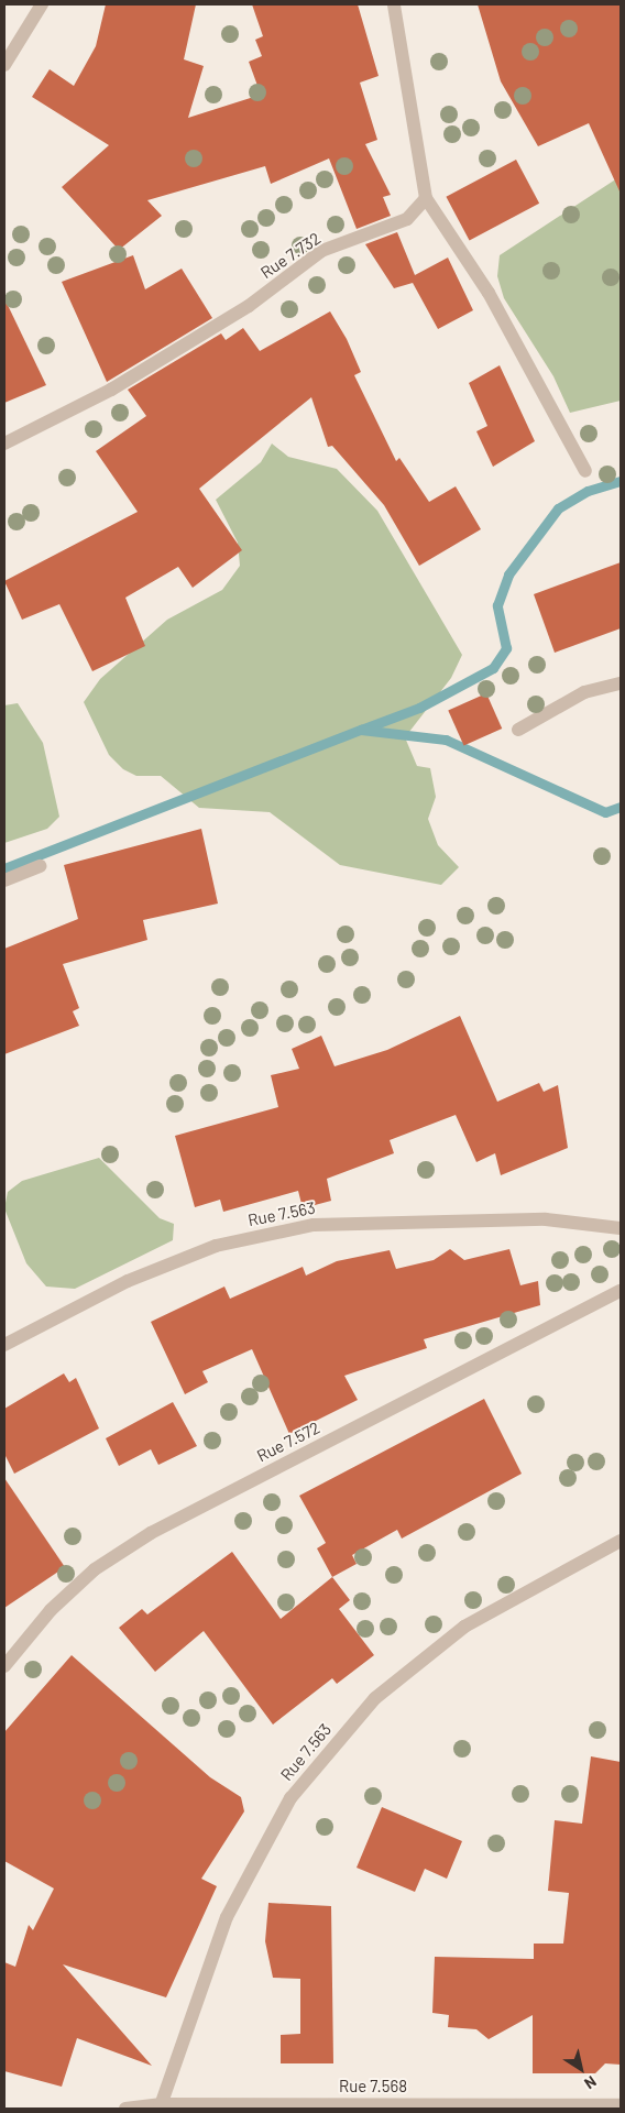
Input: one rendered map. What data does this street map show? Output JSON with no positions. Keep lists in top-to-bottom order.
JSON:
{
  "streets": {
    "street": [
      "Rue 7.732",
      "Rue 7.563",
      "Rue 7.572",
      "Rue 7.568"
    ]
  },
  "crossings": [
    ["Rue 7.563", "Rue 7.568"]
  ],
  "north": "bottom right"
}
